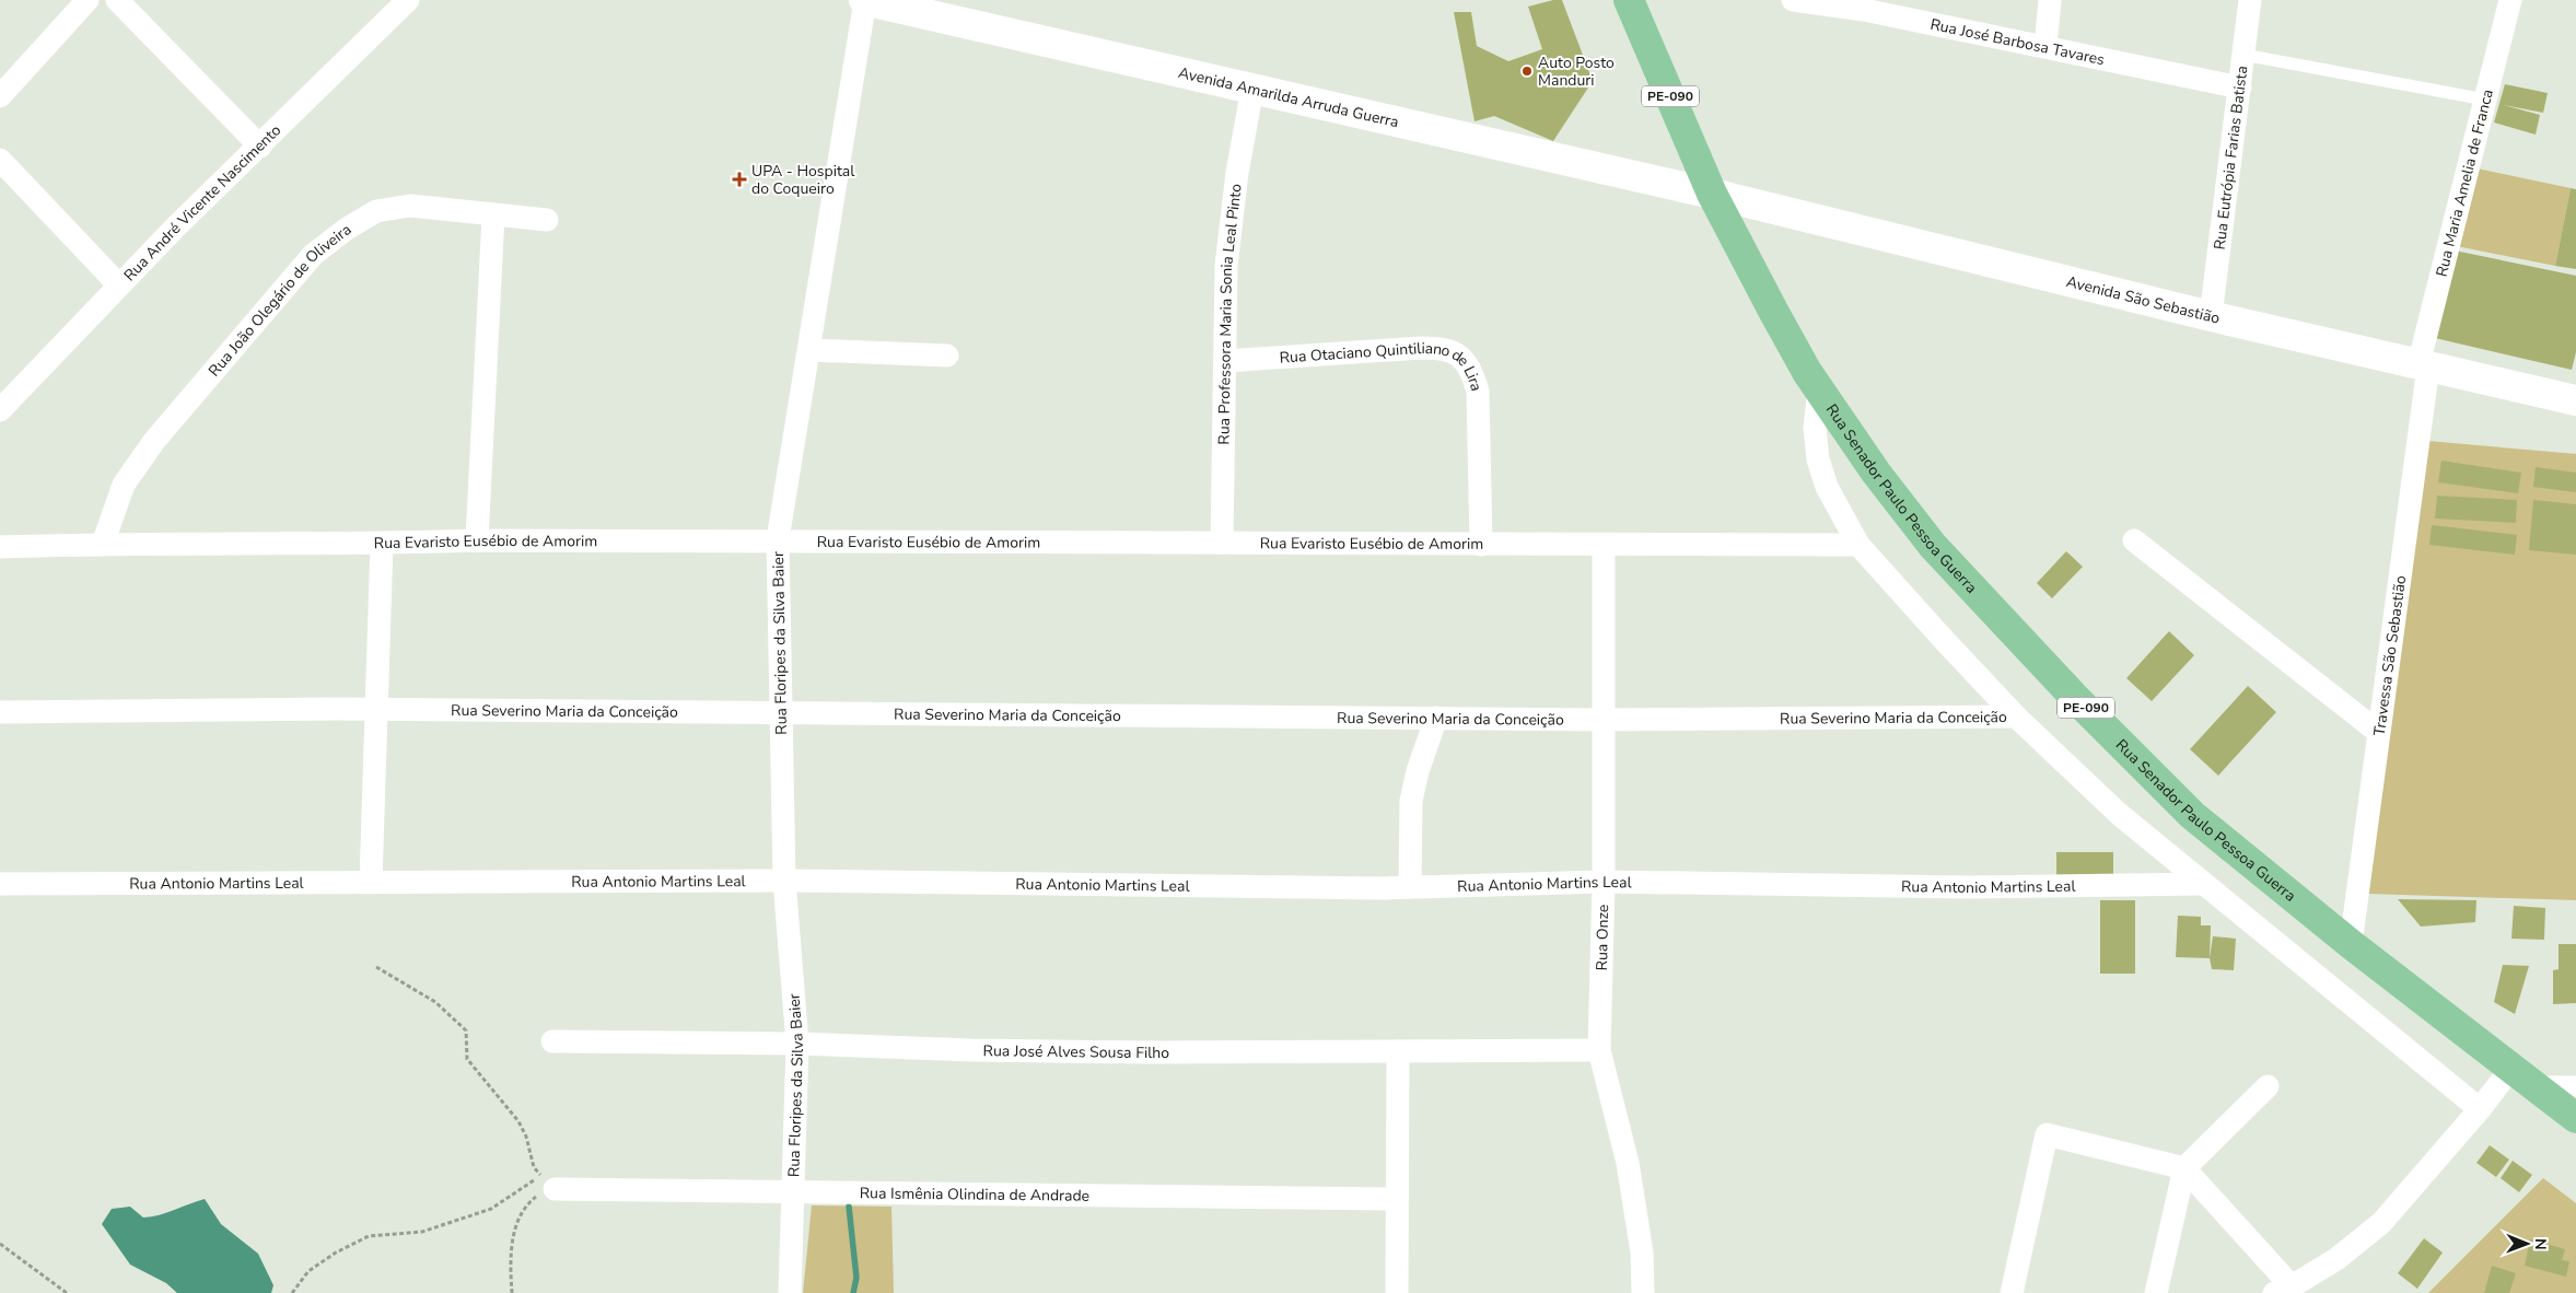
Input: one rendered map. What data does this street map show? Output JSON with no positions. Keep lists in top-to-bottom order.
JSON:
{
  "streets": {
    "main road": [
      "PE-090",
      "Avenida Amarilda Arruda Guerra",
      "Avenida São Sebastião",
      "Rua Senador Paulo Pessoa Guerra"
    ],
    "street": [
      "Rua José Barbosa Tavares",
      "Rua Eutrópia Farias Batista",
      "Rua Maria Amelia de Franca",
      "Rua André Vicente Nascimento",
      "Rua João Olegário de Oliveira",
      "Rua Professora Maria Sonia Leal Pinto",
      "Rua Otaciano Quintiliano de Lira",
      "Rua Evaristo Eusébio de Amorim",
      "Rua Floripes da Silva Baier",
      "Travessa São Sebastião",
      "Rua Severino Maria da Conceição",
      "Rua Antonio Martins Leal",
      "Rua Onze",
      "Rua José Alves Sousa Filho",
      "Rua Ismênia Olindina de Andrade"
    ]
  },
  "crossings": [
    ["Rua José Barbosa Tavares", "Rua Eutrópia Farias Batista"],
    ["PE-090", "Avenida Amarilda Arruda Guerra"],
    ["PE-090", "Avenida São Sebastião"],
    ["PE-090", "Rua Senador Paulo Pessoa Guerra"],
    ["Avenida Amarilda Arruda Guerra", "Avenida São Sebastião"],
    ["Avenida Amarilda Arruda Guerra", "Rua Professora Maria Sonia Leal Pinto"],
    ["Avenida Amarilda Arruda Guerra", "Rua Senador Paulo Pessoa Guerra"],
    ["Avenida Amarilda Arruda Guerra", "Rua Floripes da Silva Baier"],
    ["Rua Eutrópia Farias Batista", "Avenida São Sebastião"],
    ["Rua Maria Amelia de Franca", "Avenida São Sebastião"],
    ["Rua Maria Amelia de Franca", "Travessa São Sebastião"],
    ["Avenida São Sebastião", "Rua Senador Paulo Pessoa Guerra"],
    ["Avenida São Sebastião", "Travessa São Sebastião"],
    ["Rua João Olegário de Oliveira", "Rua Evaristo Eusébio de Amorim"],
    ["Rua Professora Maria Sonia Leal Pinto", "Rua Otaciano Quintiliano de Lira"],
    ["Rua Professora Maria Sonia Leal Pinto", "Rua Evaristo Eusébio de Amorim"],
    ["Rua Otaciano Quintiliano de Lira", "Rua Evaristo Eusébio de Amorim"],
    ["Rua Senador Paulo Pessoa Guerra", "Travessa São Sebastião"],
    ["Rua Evaristo Eusébio de Amorim", "Rua Floripes da Silva Baier"],
    ["Rua Evaristo Eusébio de Amorim", "Rua Onze"],
    ["Rua Floripes da Silva Baier", "Rua Severino Maria da Conceição"],
    ["Rua Floripes da Silva Baier", "Rua Antonio Martins Leal"],
    ["Rua Floripes da Silva Baier", "Rua José Alves Sousa Filho"],
    ["Rua Floripes da Silva Baier", "Rua Ismênia Olindina de Andrade"],
    ["Rua Severino Maria da Conceição", "Rua Onze"],
    ["Rua Antonio Martins Leal", "Rua Onze"],
    ["Rua Onze", "Rua José Alves Sousa Filho"]
  ],
  "places": {
    "other": ["Auto Posto Manduri"],
    "health": ["UPA - Hospital do Coqueiro"]
  },
  "north": "right"
}
